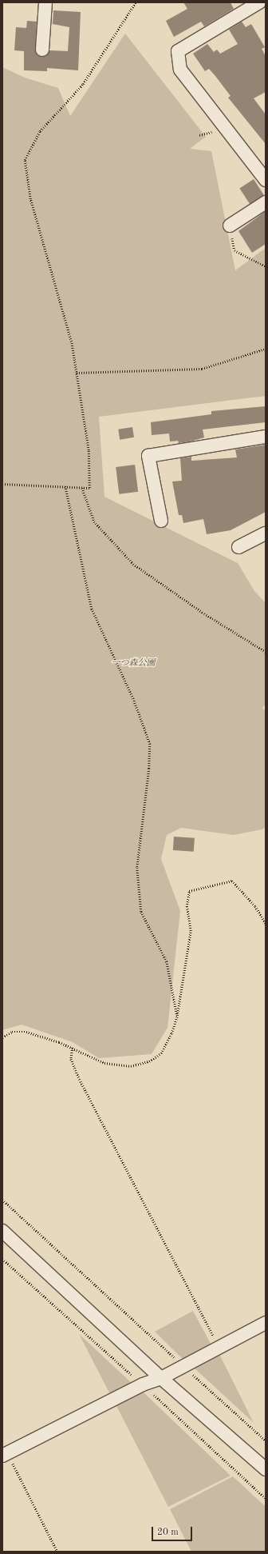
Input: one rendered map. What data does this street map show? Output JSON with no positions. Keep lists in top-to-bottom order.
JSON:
{
  "parks": ["一つ森公園"],
  "scale_bar": "20 m"
}
